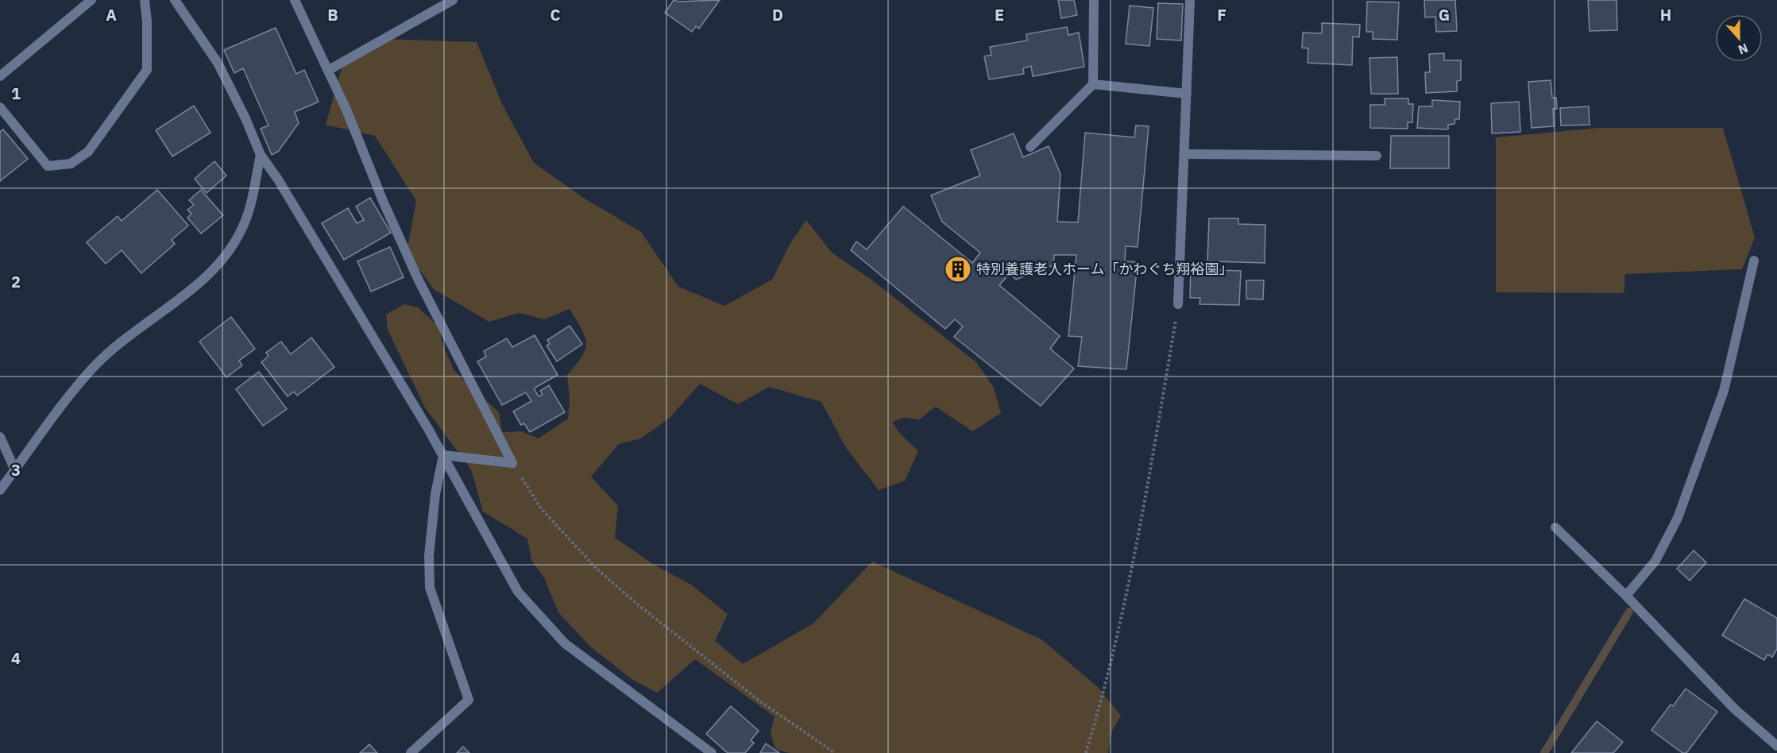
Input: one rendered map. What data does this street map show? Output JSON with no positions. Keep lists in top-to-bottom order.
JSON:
{
  "places": {
    "building": ["特別養護老人ホーム「かわぐち翔裕園」"]
  },
  "north": "bottom",
  "grid": {
    "columns": [
      "A",
      "B",
      "C",
      "D",
      "E",
      "F",
      "G",
      "H"
    ],
    "rows": [
      "1",
      "2",
      "3",
      "4"
    ]
  }
}
